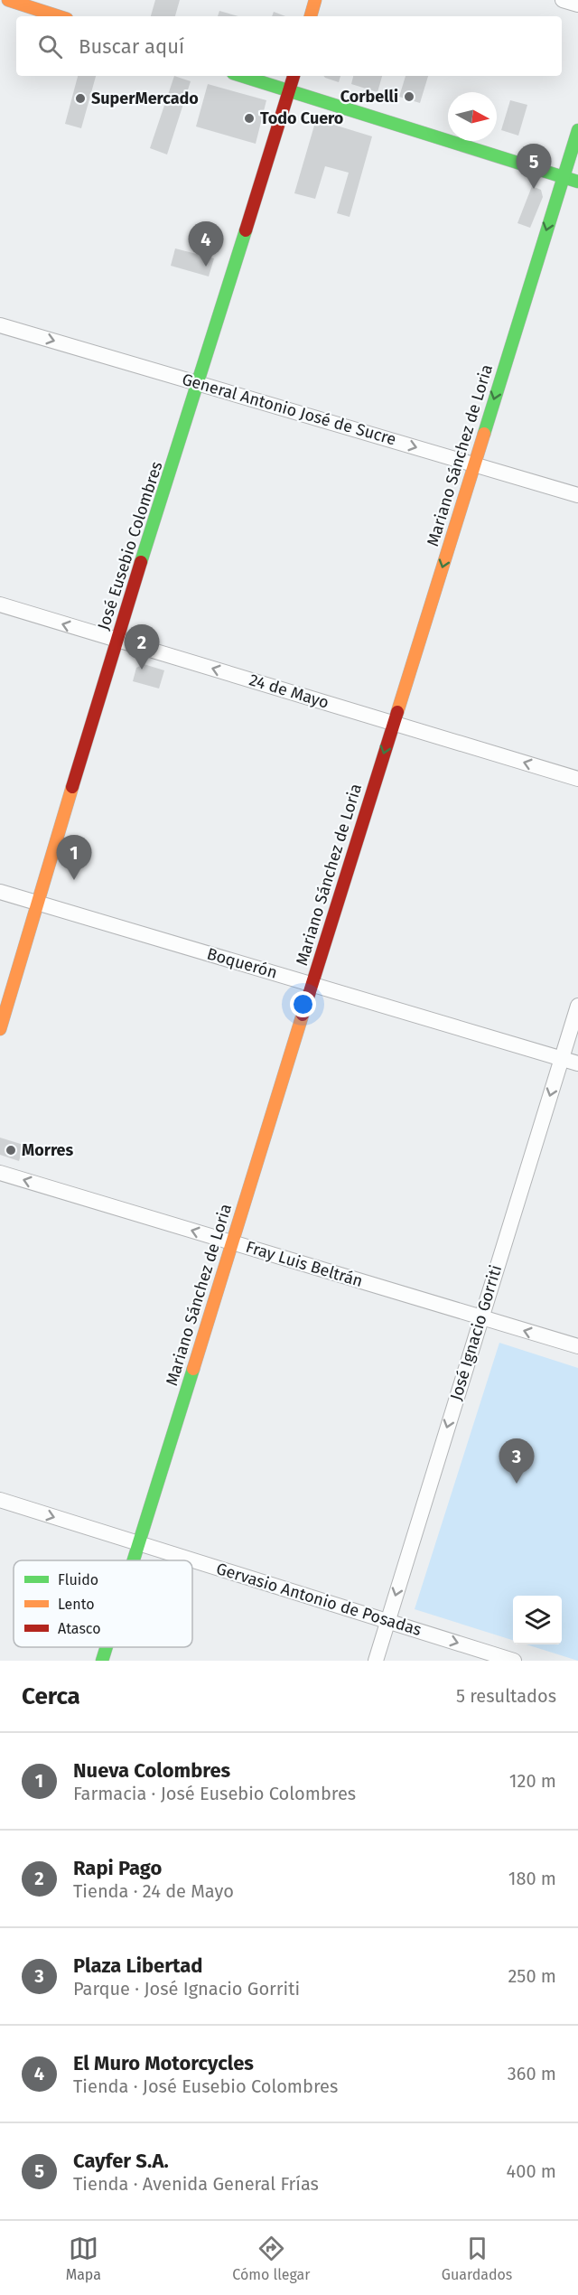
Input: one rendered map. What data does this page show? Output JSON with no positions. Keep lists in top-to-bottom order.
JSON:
{
  "streets": {
    "street": [
      "General Antonio José de Sucre",
      "Mariano Sánchez de Loria",
      "José Eusebio Colombres",
      "24 de Mayo",
      "Boquerón",
      "Fray Luis Beltrán",
      "José Ignacio Gorriti",
      "Gervasio Antonio de Posadas"
    ]
  },
  "crossings": [
    ["General Antonio José de Sucre", "Mariano Sánchez de Loria"],
    ["General Antonio José de Sucre", "José Eusebio Colombres"],
    ["Mariano Sánchez de Loria", "24 de Mayo"],
    ["Mariano Sánchez de Loria", "Boquerón"],
    ["Mariano Sánchez de Loria", "Fray Luis Beltrán"],
    ["Mariano Sánchez de Loria", "Gervasio Antonio de Posadas"],
    ["José Eusebio Colombres", "24 de Mayo"],
    ["José Eusebio Colombres", "Boquerón"],
    ["Boquerón", "José Ignacio Gorriti"],
    ["Fray Luis Beltrán", "José Ignacio Gorriti"],
    ["José Ignacio Gorriti", "Gervasio Antonio de Posadas"]
  ],
  "one_way": [
    "General Antonio José de Sucre",
    "Mariano Sánchez de Loria",
    "24 de Mayo",
    "Fray Luis Beltrán",
    "José Ignacio Gorriti",
    "Gervasio Antonio de Posadas"
  ],
  "places": [
    "Corbelli",
    "SuperMercado",
    "Todo Cuero",
    "Morres"
  ],
  "legend": ["Fluido", "Lento", "Atasco"],
  "north": "right",
  "page": {
    "search": "Buscar aquí",
    "pins": [
      "5",
      "4",
      "2",
      "1",
      "3"
    ],
    "heading": ["Cerca", "5 resultados"],
    "list": [
      {
        "mark": "1",
        "name": "Nueva Colombres",
        "note": "Farmacia · José Eusebio Colombres",
        "value": "120 m"
      },
      {
        "mark": "2",
        "name": "Rapi Pago",
        "note": "Tienda · 24 de Mayo",
        "value": "180 m"
      },
      {
        "mark": "3",
        "name": "Plaza Libertad",
        "note": "Parque · José Ignacio Gorriti",
        "value": "250 m"
      },
      {
        "mark": "4",
        "name": "El Muro Motorcycles",
        "note": "Tienda · José Eusebio Colombres",
        "value": "360 m"
      },
      {
        "mark": "5",
        "name": "Cayfer S.A.",
        "note": "Tienda · Avenida General Frías",
        "value": "400 m"
      }
    ],
    "nav": ["Mapa", "Cómo llegar", "Guardados"]
  }
}
